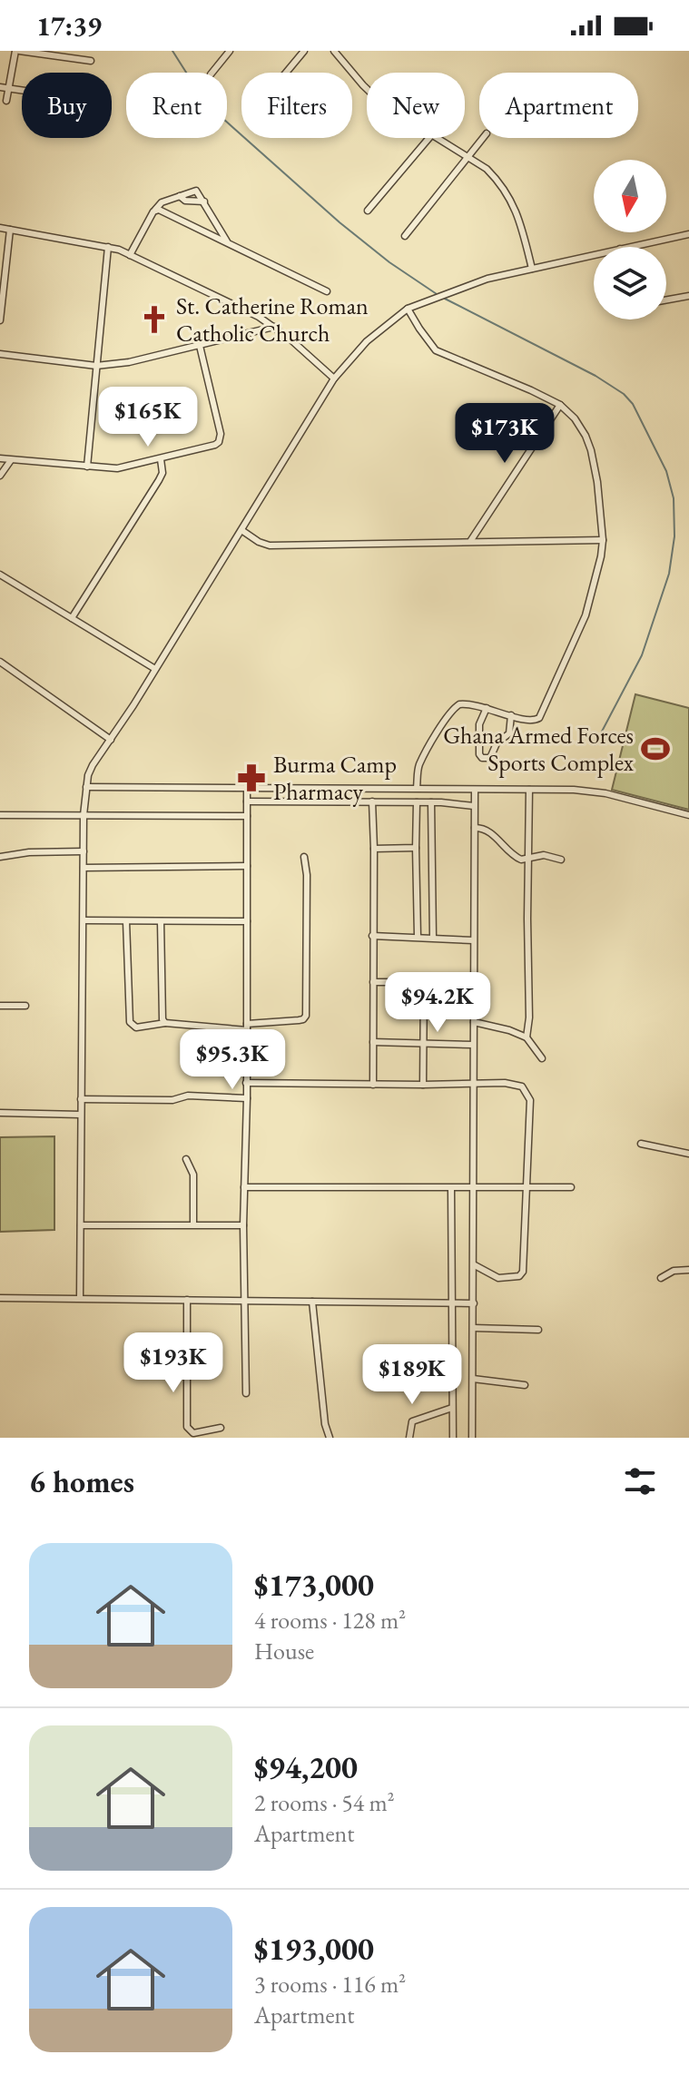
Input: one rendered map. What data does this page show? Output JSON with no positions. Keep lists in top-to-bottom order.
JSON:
{
  "places": {
    "church": ["St. Catherine Roman Catholic Church"],
    "sports": ["Ghana Armed Forces Sports Complex"],
    "pharmacy": ["Burma Camp Pharmacy"]
  },
  "north": "bottom",
  "page": {
    "status": "17:39",
    "chip": [
      "Buy",
      "Rent",
      "Filters",
      "New",
      "Apartment"
    ],
    "price": [
      "$165K",
      "$173K",
      "$94.2K",
      "$95.3K",
      "$193K",
      "$189K"
    ],
    "heading": "6 homes",
    "list": [
      {
        "name": "$173,000",
        "note": "4 rooms · 128 m² · House"
      },
      {
        "name": "$94,200",
        "note": "2 rooms · 54 m² · Apartment"
      },
      {
        "name": "$193,000",
        "note": "3 rooms · 116 m² · Apartment"
      }
    ]
  }
}
